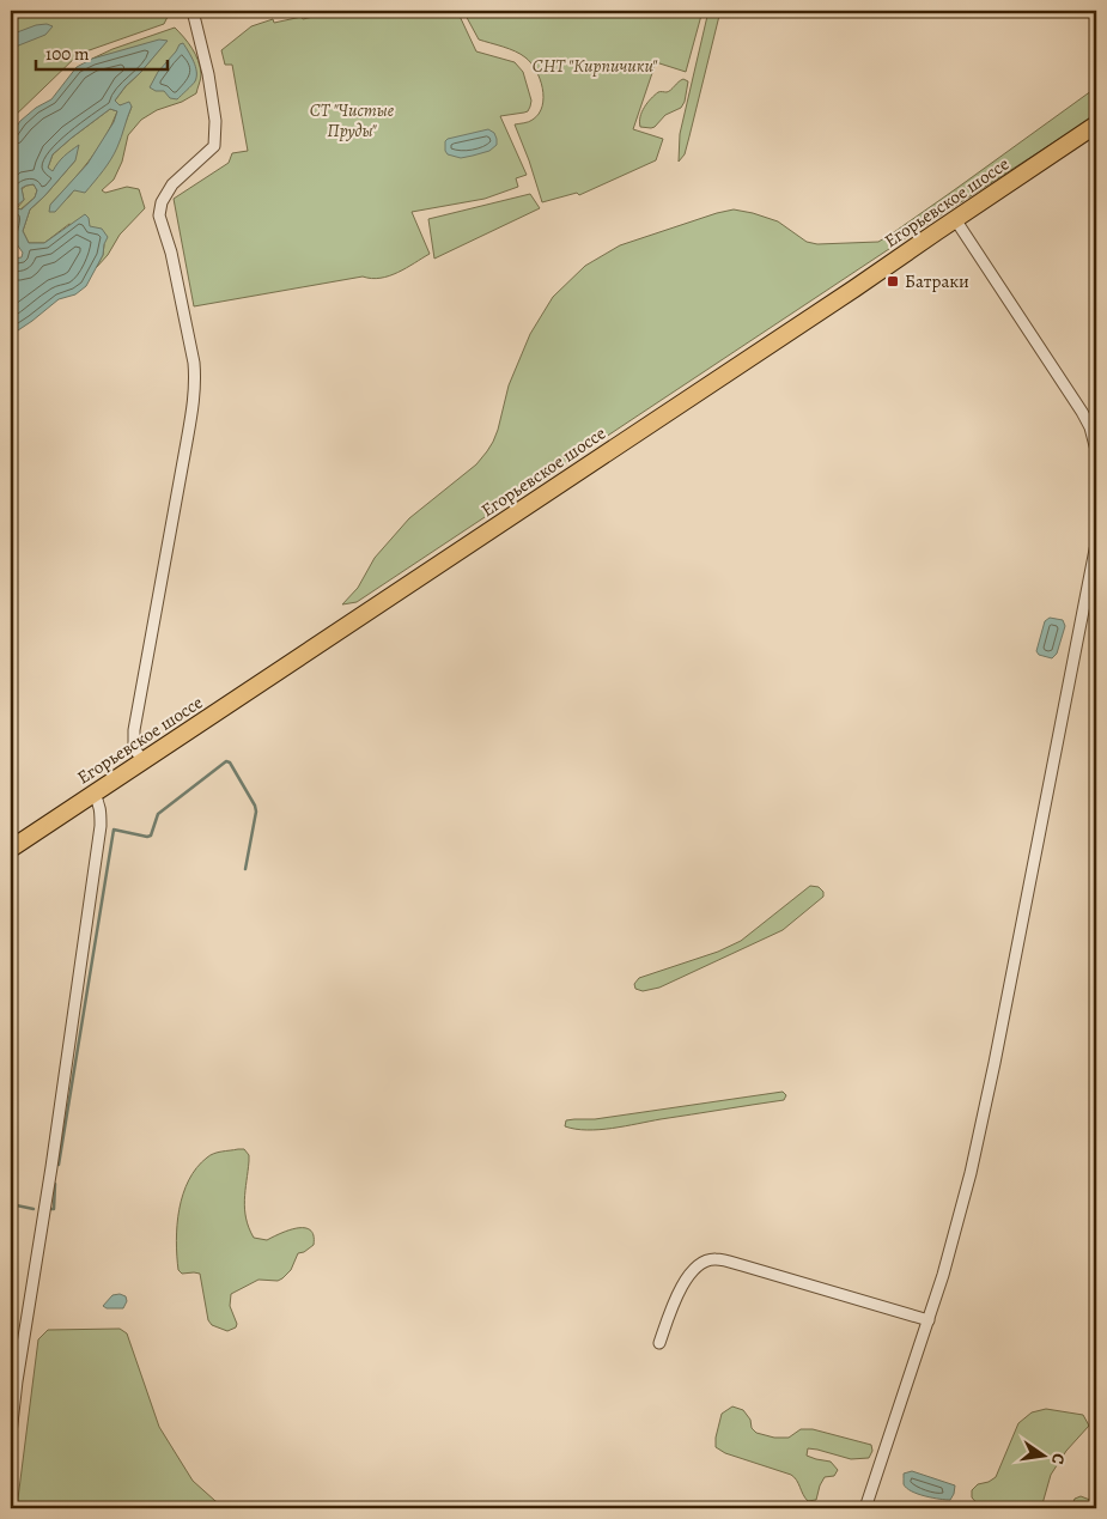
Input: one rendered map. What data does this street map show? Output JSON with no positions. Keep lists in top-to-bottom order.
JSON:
{
  "streets": {
    "main road": ["Егорьевское шоссе"]
  },
  "parks": ["СНТ \"Кирпичики\"", "СТ \"Чистые Пруды\""],
  "places": {
    "transit": ["Батраки"]
  },
  "scale_bar": "100 m",
  "north": "right"
}
